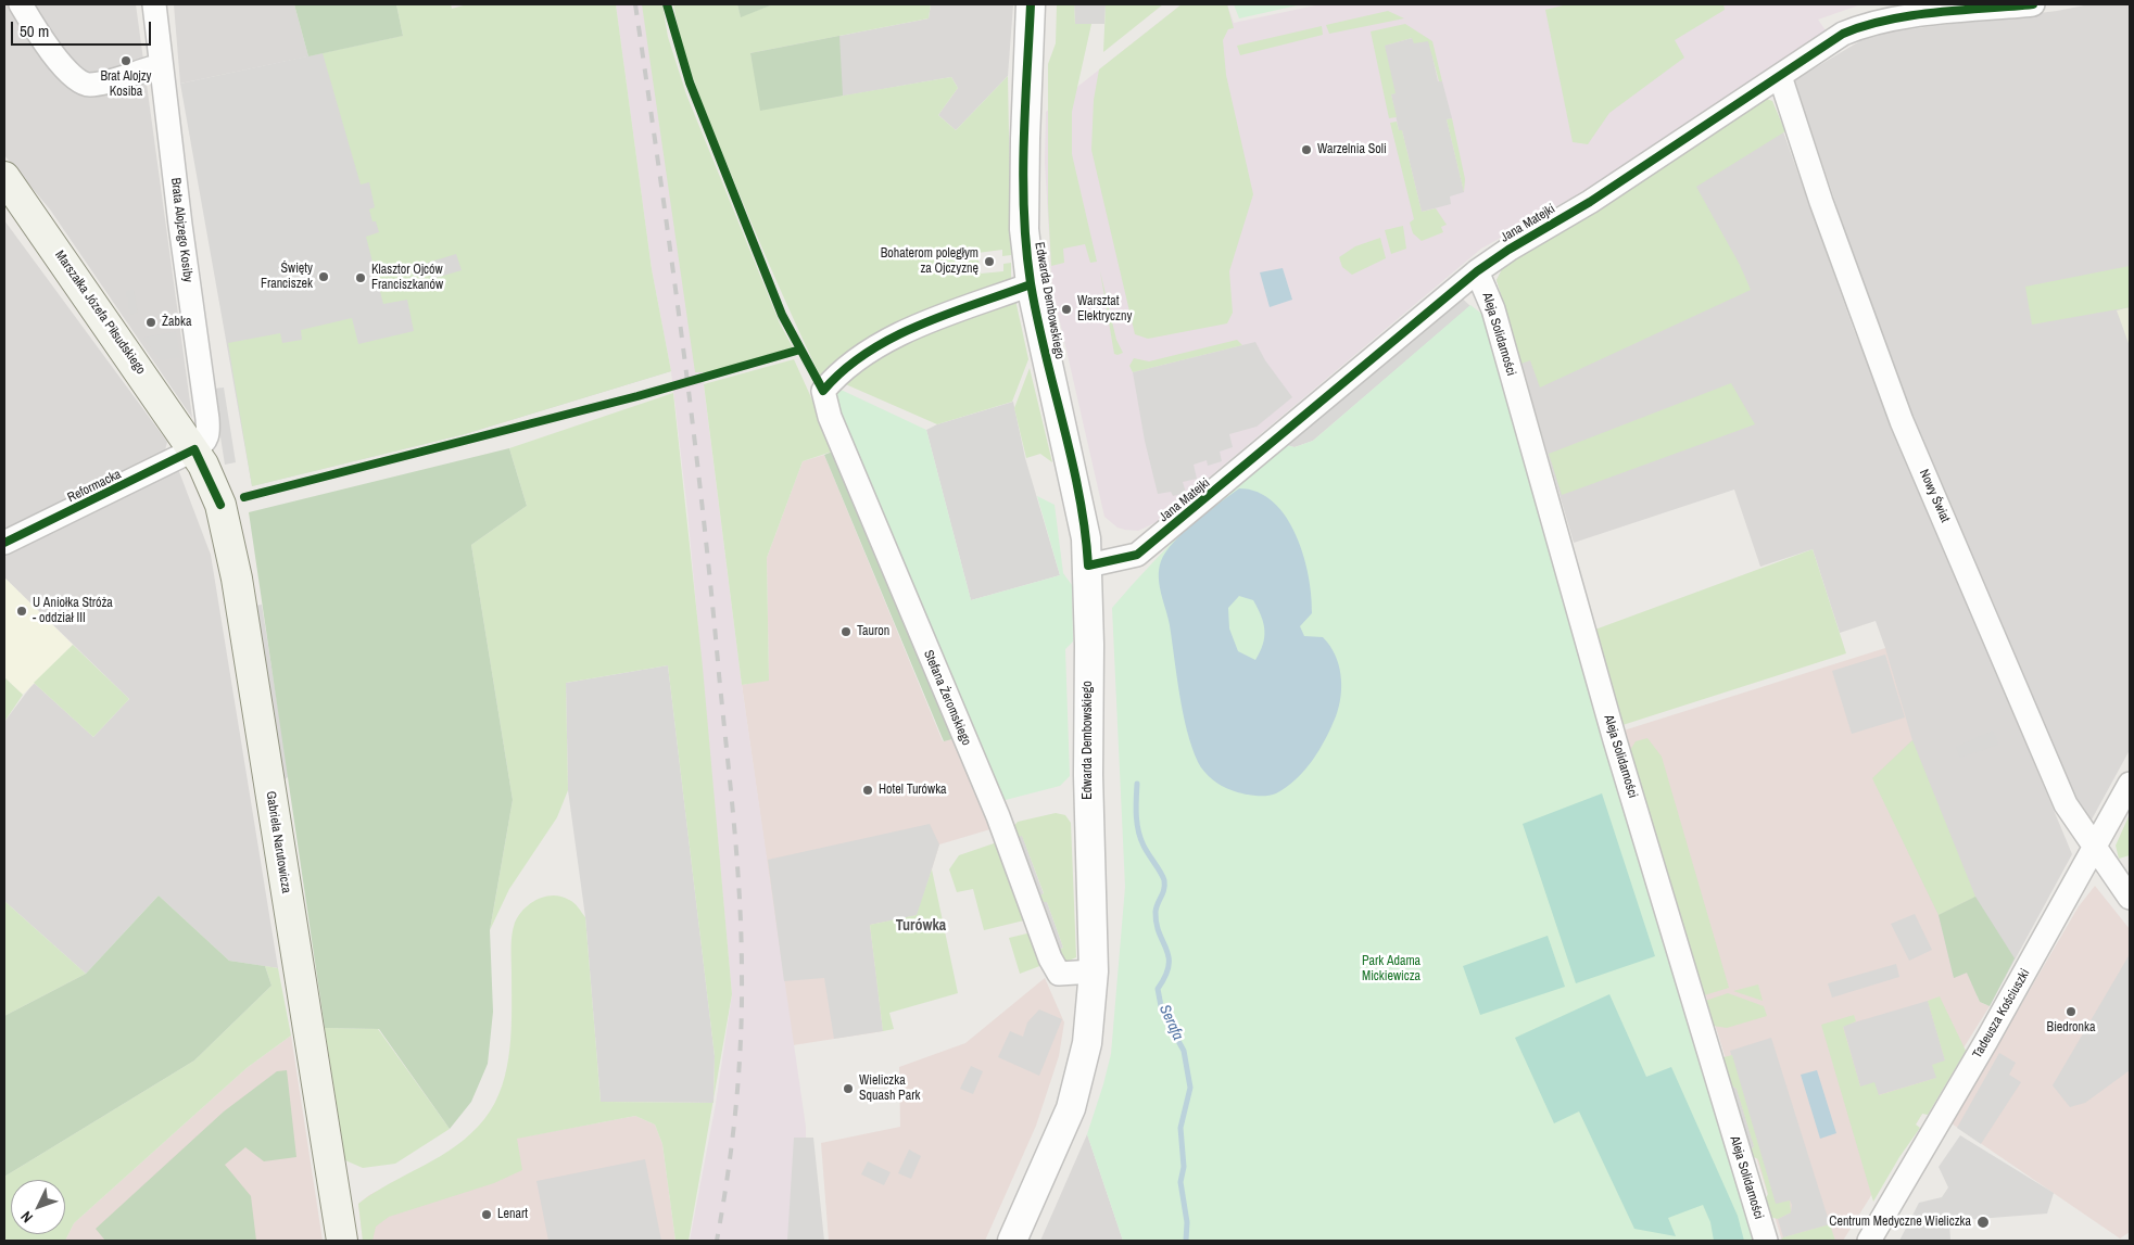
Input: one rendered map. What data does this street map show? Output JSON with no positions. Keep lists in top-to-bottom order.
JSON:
{
  "streets": {
    "main road": ["Marszałka Józefa Piłsudskiego", "Gabriela Narutowicza"],
    "street": [
      "Jana Matejki",
      "Brata Alojzego Kosiby",
      "Edwarda Dembowskiego",
      "Aleja Solidarności",
      "Reformacka",
      "Nowy Świat",
      "Stefana Żeromskiego",
      "Tadeusza Kościuszki"
    ]
  },
  "crossings": [
    ["Jana Matejki", "Edwarda Dembowskiego"],
    ["Jana Matejki", "Aleja Solidarności"],
    ["Jana Matejki", "Nowy Świat"],
    ["Brata Alojzego Kosiby", "Marszałka Józefa Piłsudskiego"],
    ["Brata Alojzego Kosiby", "Reformacka"],
    ["Brata Alojzego Kosiby", "Gabriela Narutowicza"],
    ["Edwarda Dembowskiego", "Stefana Żeromskiego"],
    ["Marszałka Józefa Piłsudskiego", "Reformacka"],
    ["Marszałka Józefa Piłsudskiego", "Gabriela Narutowicza"],
    ["Reformacka", "Gabriela Narutowicza"],
    ["Nowy Świat", "Tadeusza Kościuszki"]
  ],
  "districts": ["Turówka"],
  "water": ["Serafa"],
  "parks": ["Park Adama Mickiewicza"],
  "places": [
    "Brat Alojzy Kosiba",
    "Warzelnia Soli",
    "Bohaterom poległym za Ojczyznę",
    "Święty Franciszek",
    "Klasztor Ojców Franciszkanów",
    "Warsztat Elektryczny",
    "Żabka",
    "U Aniołka Stróża - oddział III",
    "Tauron",
    "Hotel Turówka",
    "Biedronka",
    "Wieliczka Squash Park",
    "Lenart",
    "Centrum Medyczne Wieliczka"
  ],
  "scale_bar": "50 m",
  "north": "bottom left"
}
